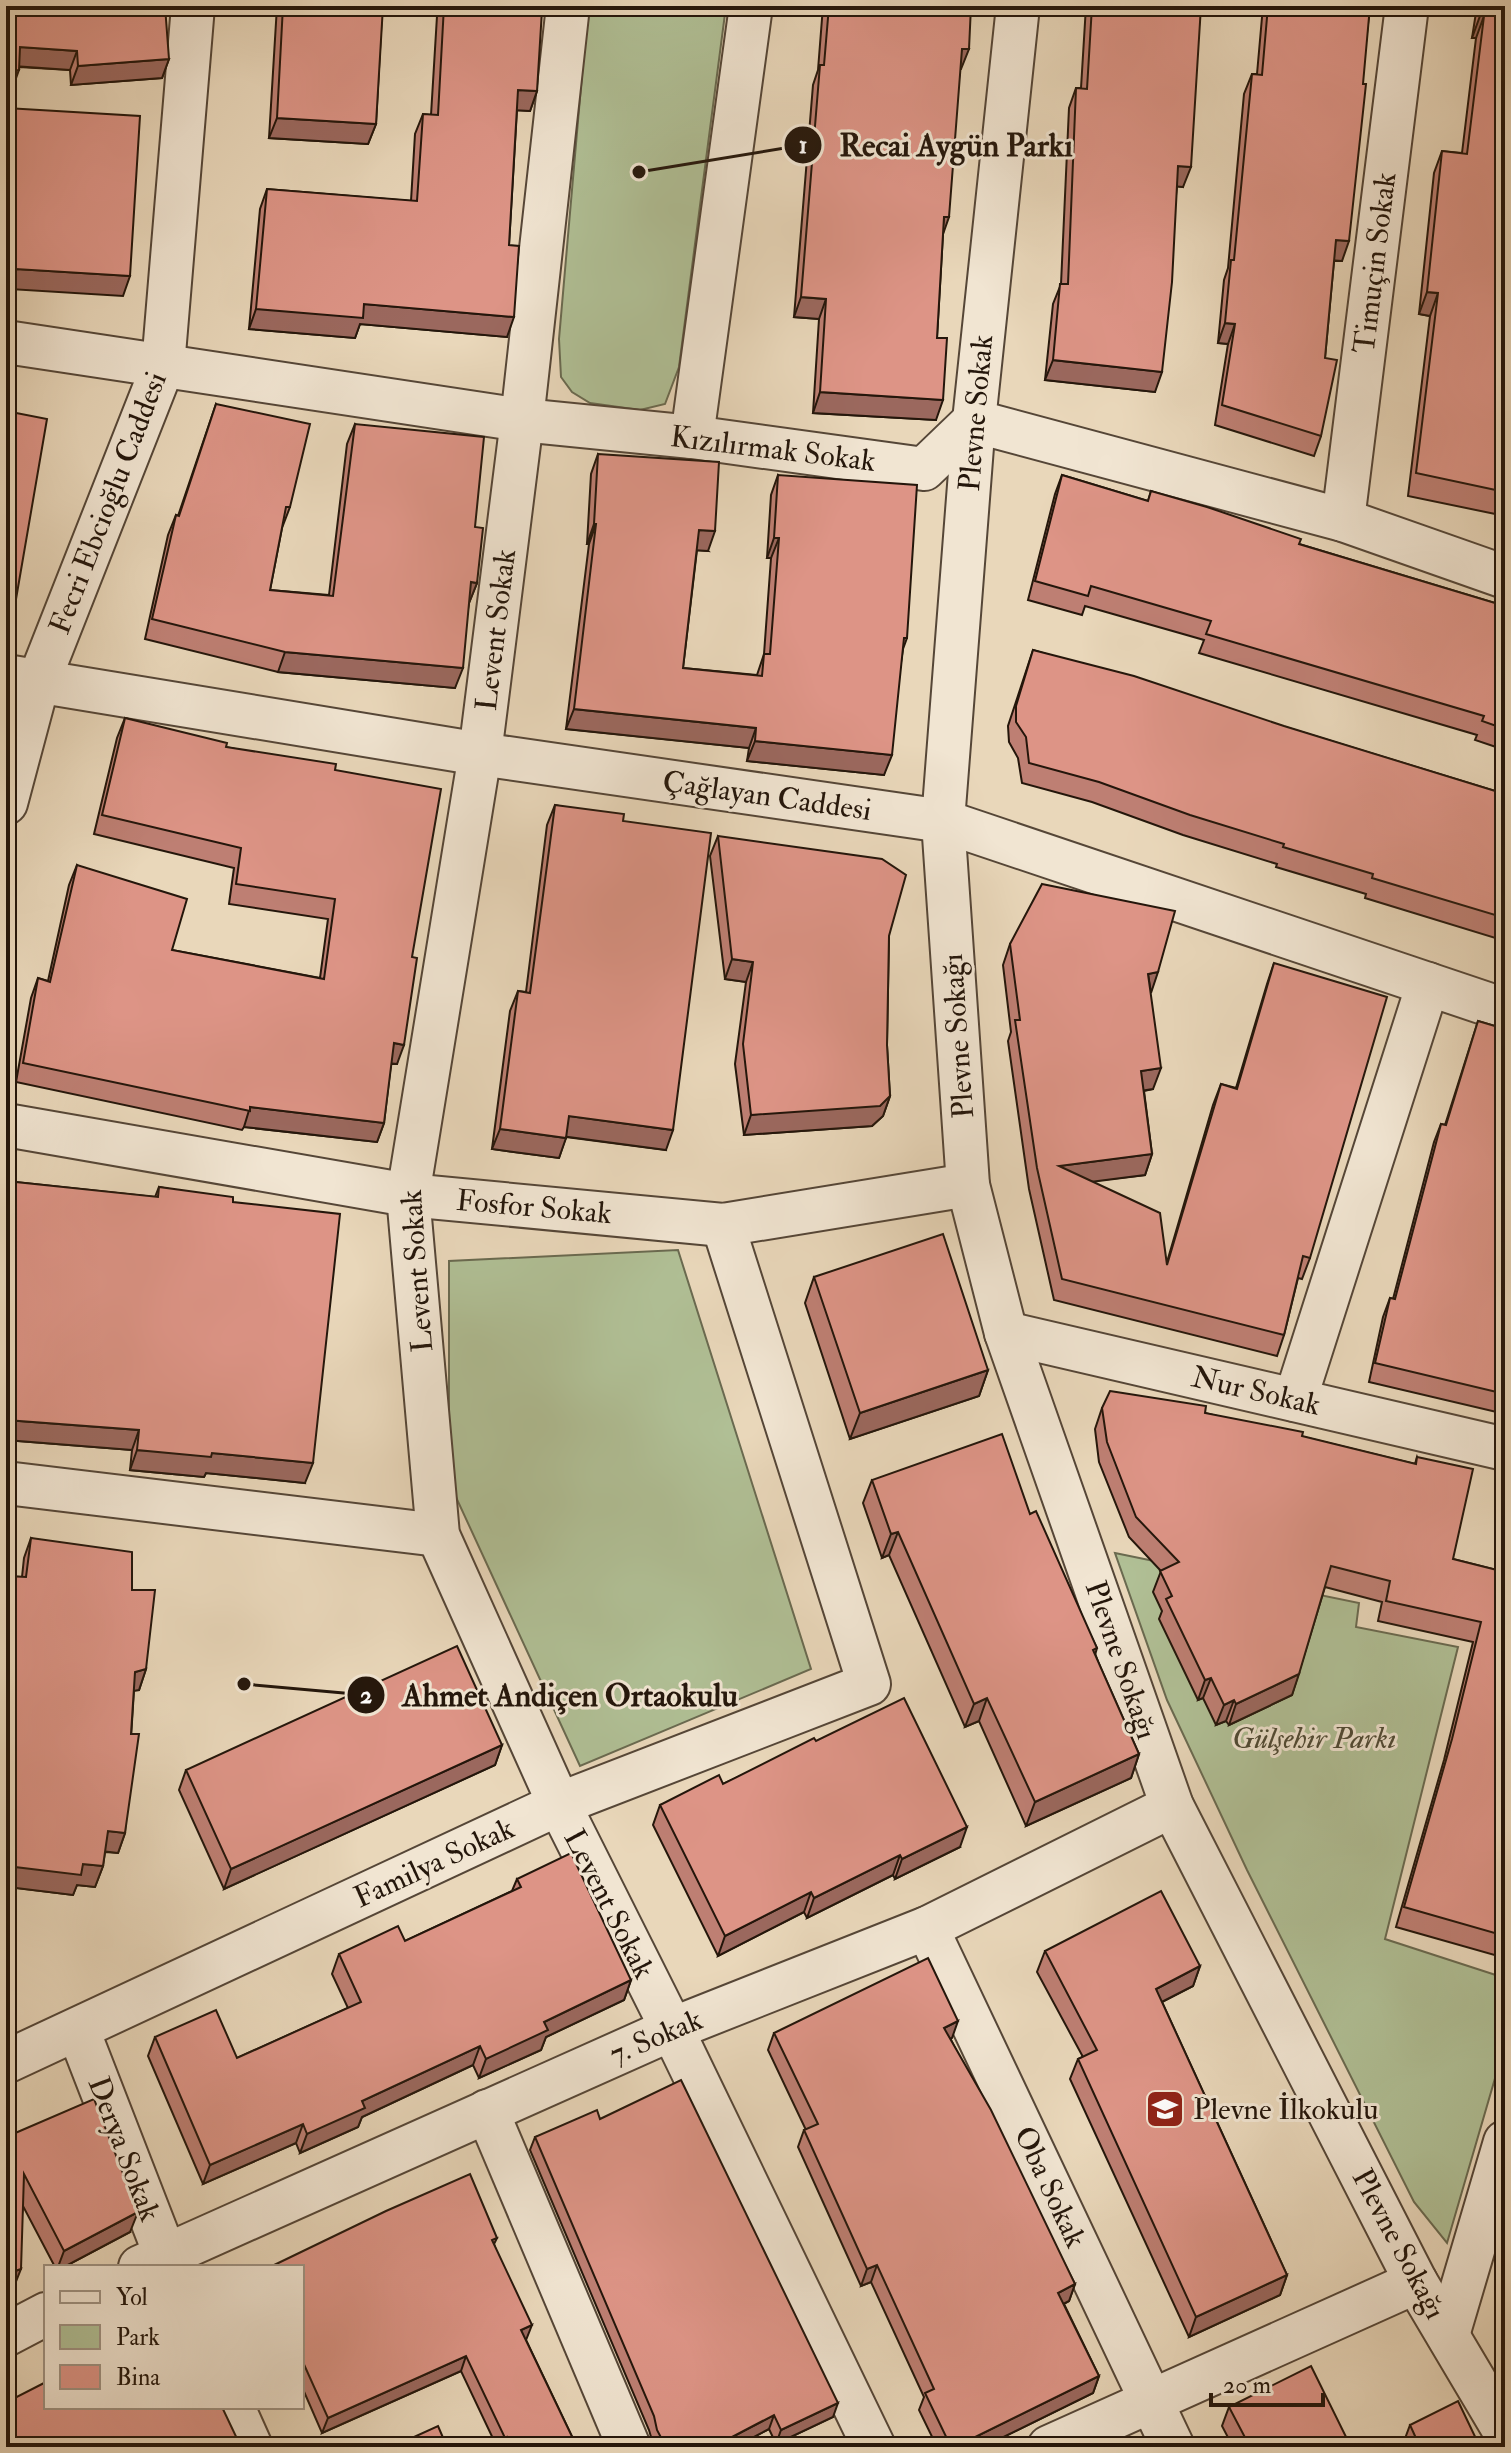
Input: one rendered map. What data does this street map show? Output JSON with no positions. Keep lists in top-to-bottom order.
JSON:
{
  "streets": {
    "street": [
      "Timuçin Sokak",
      "Plevne Sokak",
      "Kızılırmak Sokak",
      "Fecri Ebcioğlu Caddesi",
      "Levent Sokak",
      "Çağlayan Caddesi",
      "Plevne Sokağı",
      "Fosfor Sokak",
      "Nur Sokak",
      "Familya Sokak",
      "7. Sokak",
      "Derya Sokak",
      "Oba Sokak"
    ]
  },
  "crossings": [
    ["Plevne Sokak", "Kızılırmak Sokak"],
    ["Plevne Sokak", "Çağlayan Caddesi"],
    ["Plevne Sokak", "Plevne Sokağı"],
    ["Kızılırmak Sokak", "Fecri Ebcioğlu Caddesi"],
    ["Kızılırmak Sokak", "Levent Sokak"],
    ["Fecri Ebcioğlu Caddesi", "Çağlayan Caddesi"],
    ["Levent Sokak", "Çağlayan Caddesi"],
    ["Levent Sokak", "Fosfor Sokak"],
    ["Levent Sokak", "Familya Sokak"],
    ["Levent Sokak", "7. Sokak"],
    ["Çağlayan Caddesi", "Plevne Sokağı"],
    ["Plevne Sokağı", "Fosfor Sokak"],
    ["Plevne Sokağı", "Nur Sokak"],
    ["Plevne Sokağı", "7. Sokak"],
    ["Fosfor Sokak", "Familya Sokak"],
    ["Familya Sokak", "Derya Sokak"],
    ["7. Sokak", "Derya Sokak"],
    ["7. Sokak", "Oba Sokak"]
  ],
  "parks": ["Gülşehir Parkı"],
  "places": {
    "other": ["Recai Aygün Parkı", "Ahmet Andiçen Ortaokulu"],
    "school or university": ["Plevne İlkokulu"]
  },
  "legend": ["Yol", "Park", "Bina"],
  "scale_bar": "20 m"
}
